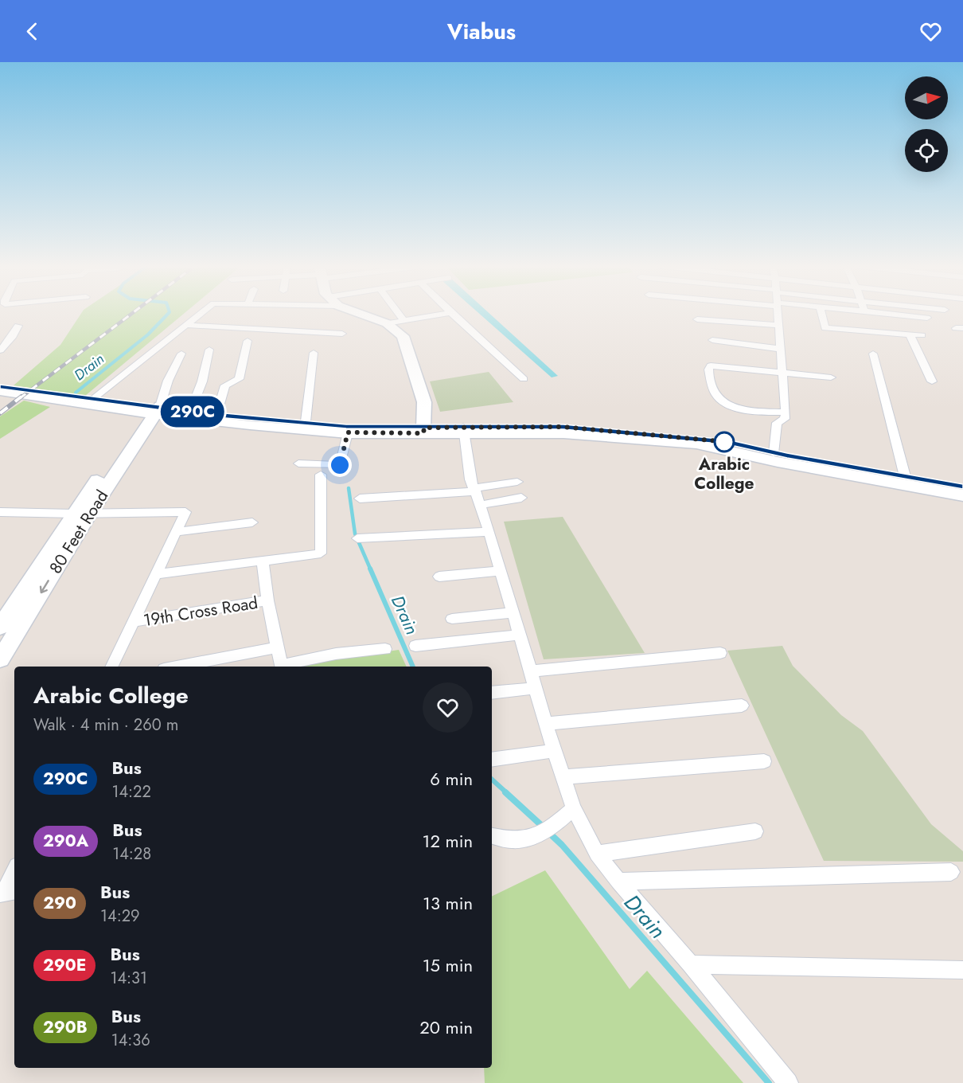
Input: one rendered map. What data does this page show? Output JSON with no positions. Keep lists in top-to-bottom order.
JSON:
{
  "streets": {
    "main road": ["80 Feet Road"],
    "street": ["19th Cross Road"]
  },
  "water": ["Drain"],
  "places": ["Arabic College"],
  "lines": ["bus line 290C"],
  "north": "right",
  "page": {
    "header": "Viabus",
    "on_map": "290C",
    "heading": ["Arabic College", "Walk · 4 min · 260 m"],
    "list": [
      {
        "mark": "290C",
        "name": "Bus",
        "note": "14:22",
        "value": "6 min"
      },
      {
        "mark": "290A",
        "name": "Bus",
        "note": "14:28",
        "value": "12 min"
      },
      {
        "mark": "290",
        "name": "Bus",
        "note": "14:29",
        "value": "13 min"
      },
      {
        "mark": "290E",
        "name": "Bus",
        "note": "14:31",
        "value": "15 min"
      },
      {
        "mark": "290B",
        "name": "Bus",
        "note": "14:36",
        "value": "20 min"
      }
    ]
  }
}
